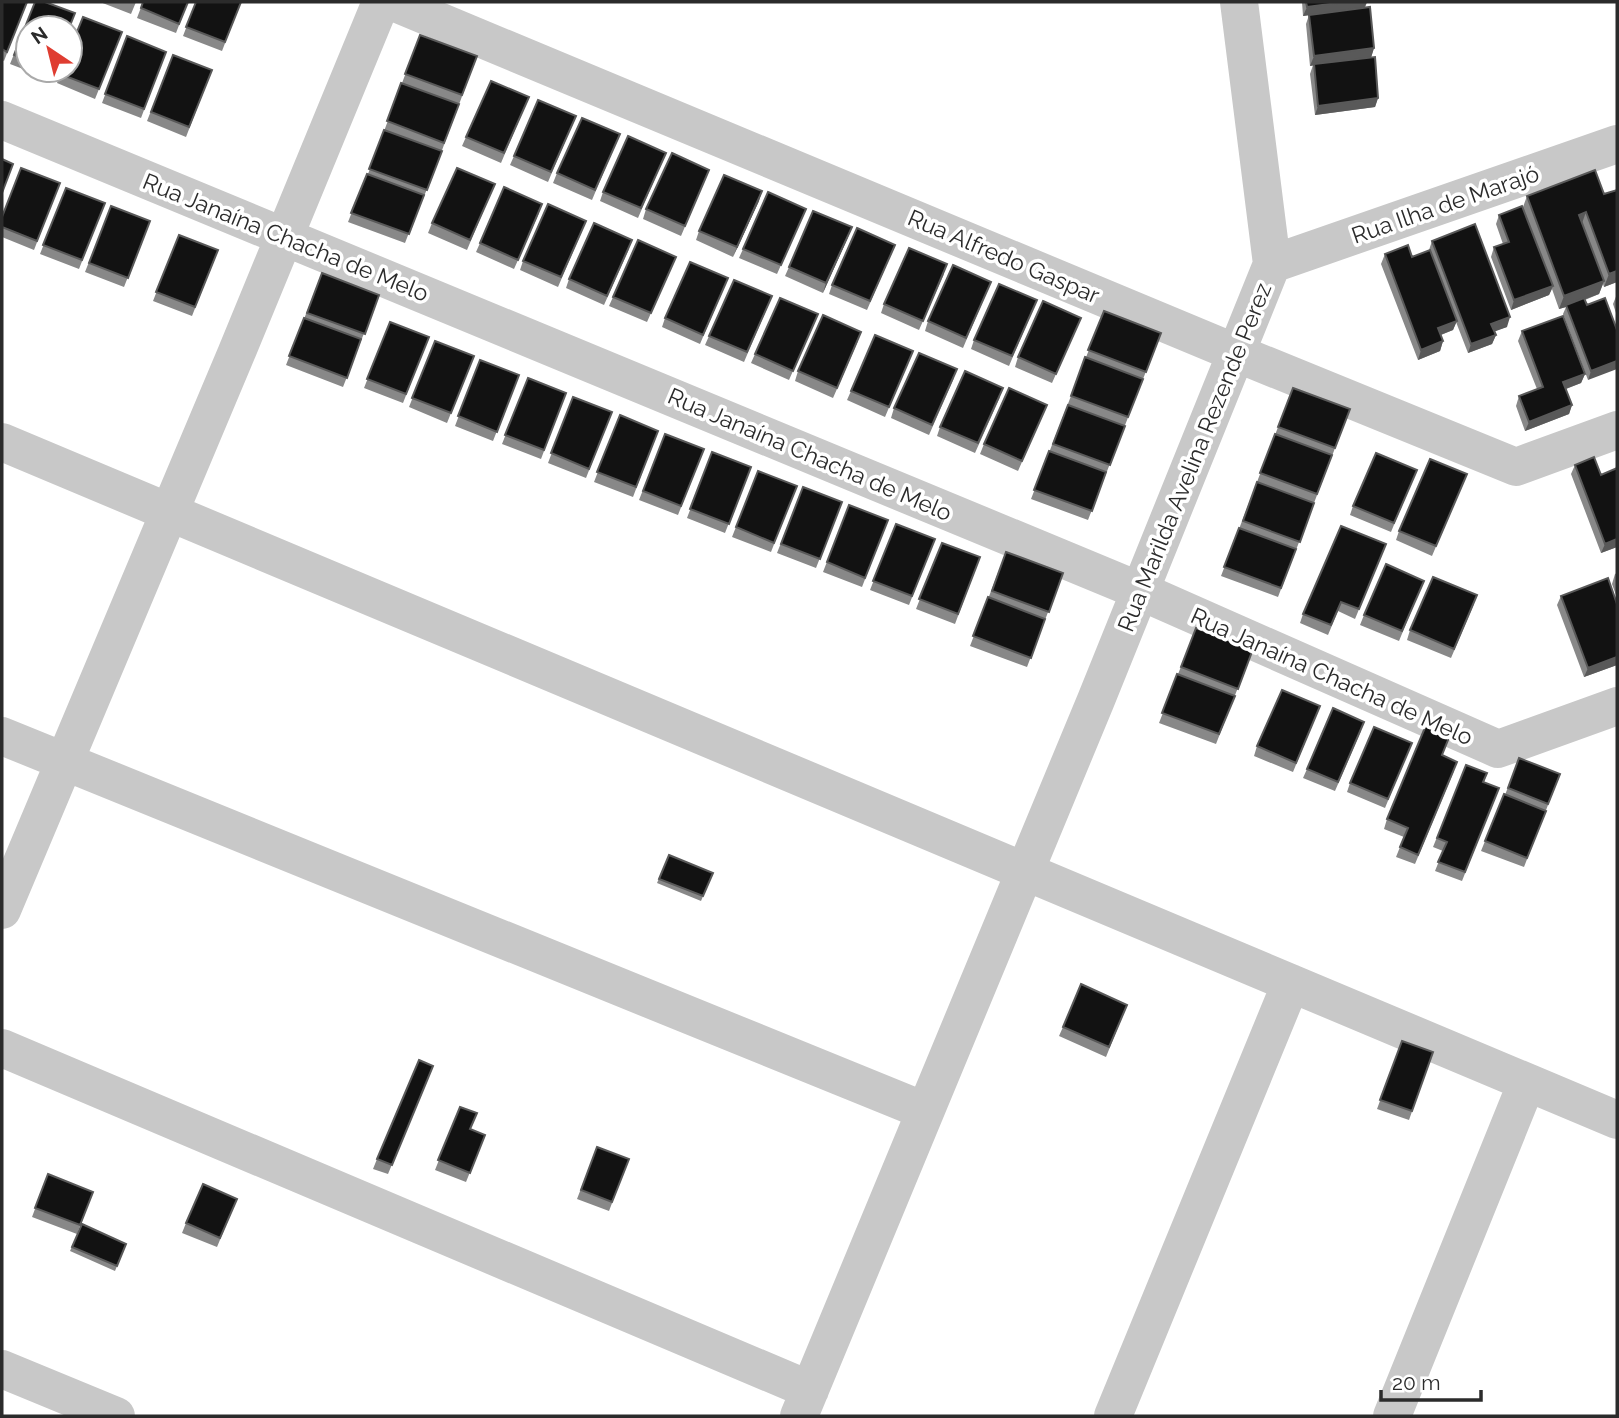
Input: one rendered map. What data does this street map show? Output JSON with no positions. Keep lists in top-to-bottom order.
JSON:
{
  "streets": {
    "street": [
      "Rua Ilha de Marajó",
      "Rua Janaína Chacha de Melo",
      "Rua Alfredo Gaspar",
      "Rua Marilda Avelina Rezende Perez"
    ]
  },
  "crossings": [
    ["Rua Ilha de Marajó", "Rua Marilda Avelina Rezende Perez"],
    ["Rua Janaína Chacha de Melo", "Rua Marilda Avelina Rezende Perez"],
    ["Rua Alfredo Gaspar", "Rua Marilda Avelina Rezende Perez"]
  ],
  "scale_bar": "20 m",
  "north": "top left"
}
